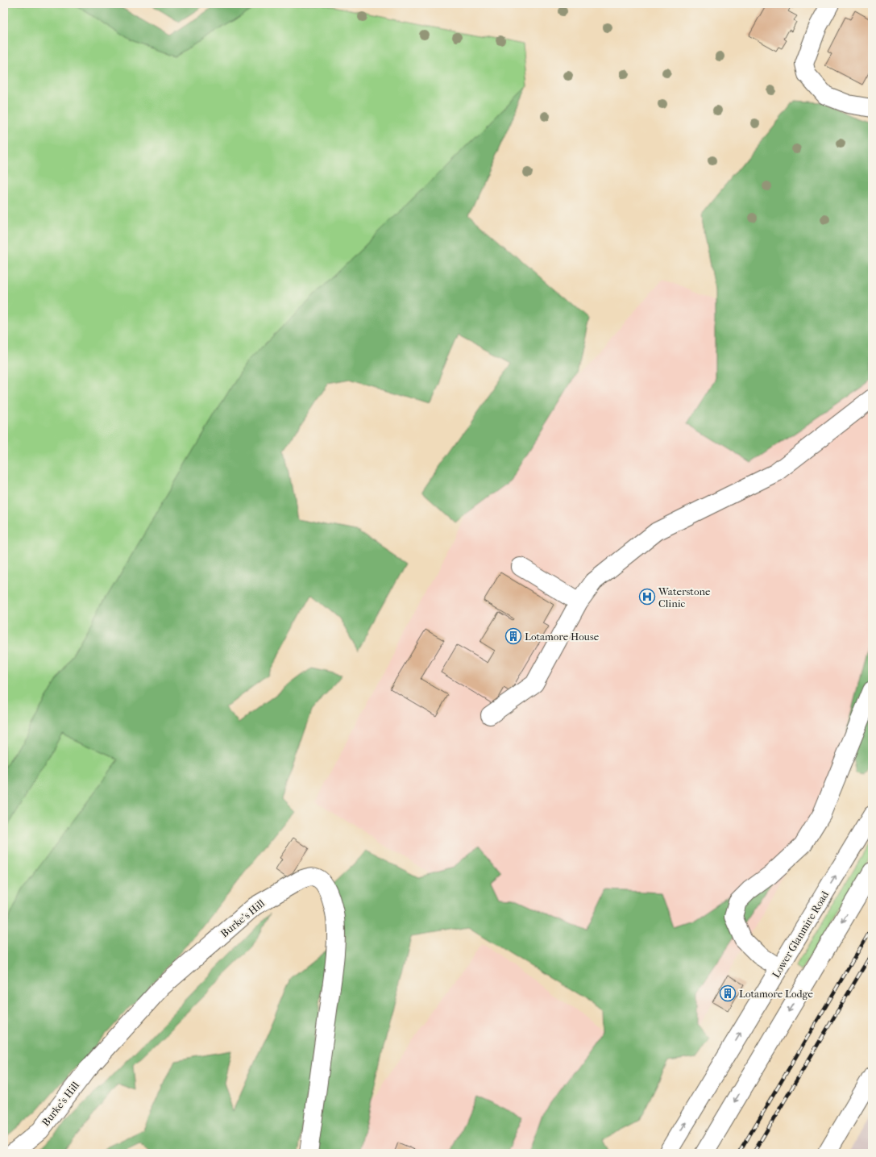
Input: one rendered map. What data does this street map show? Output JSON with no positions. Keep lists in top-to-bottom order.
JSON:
{
  "streets": {
    "main road": ["Burke's Hill", "Lower Glanmire Road"]
  },
  "places": {
    "hospital": ["Waterstone Clinic"],
    "building": ["Lotamore House", "Lotamore Lodge"]
  }
}
